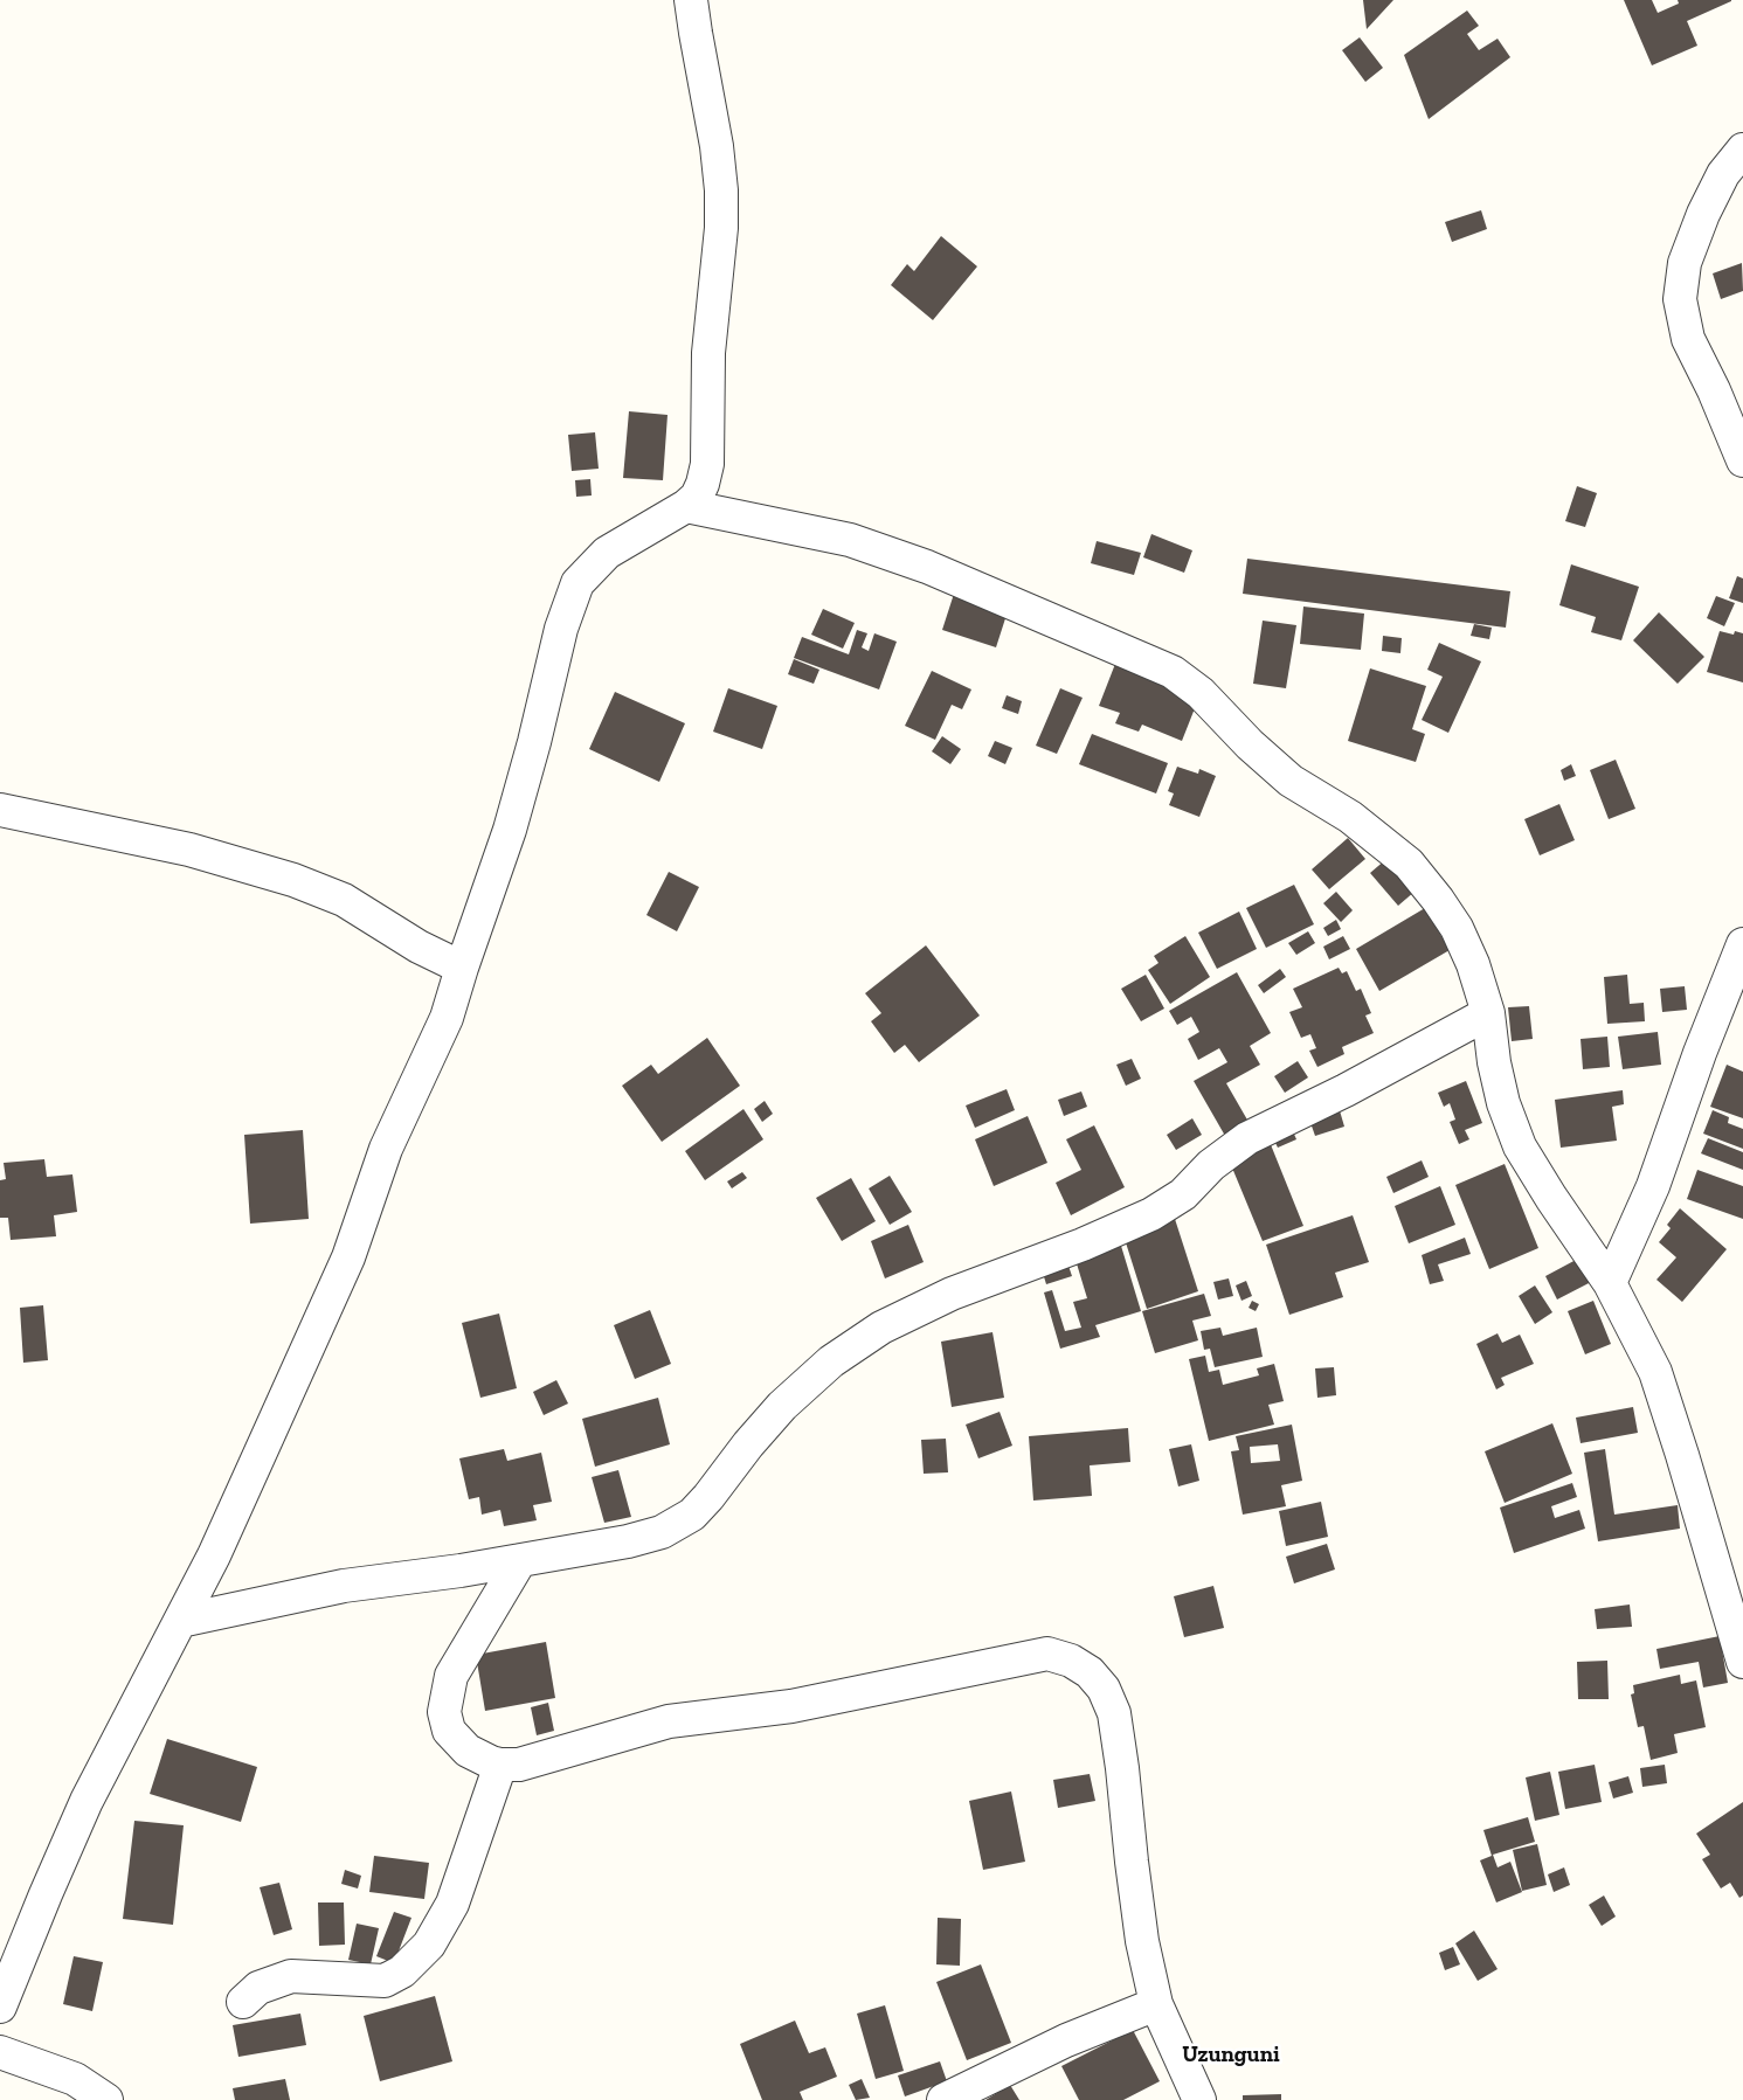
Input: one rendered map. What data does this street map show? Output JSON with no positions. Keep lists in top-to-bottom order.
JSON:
{
  "districts": ["Uzunguni"]
}
